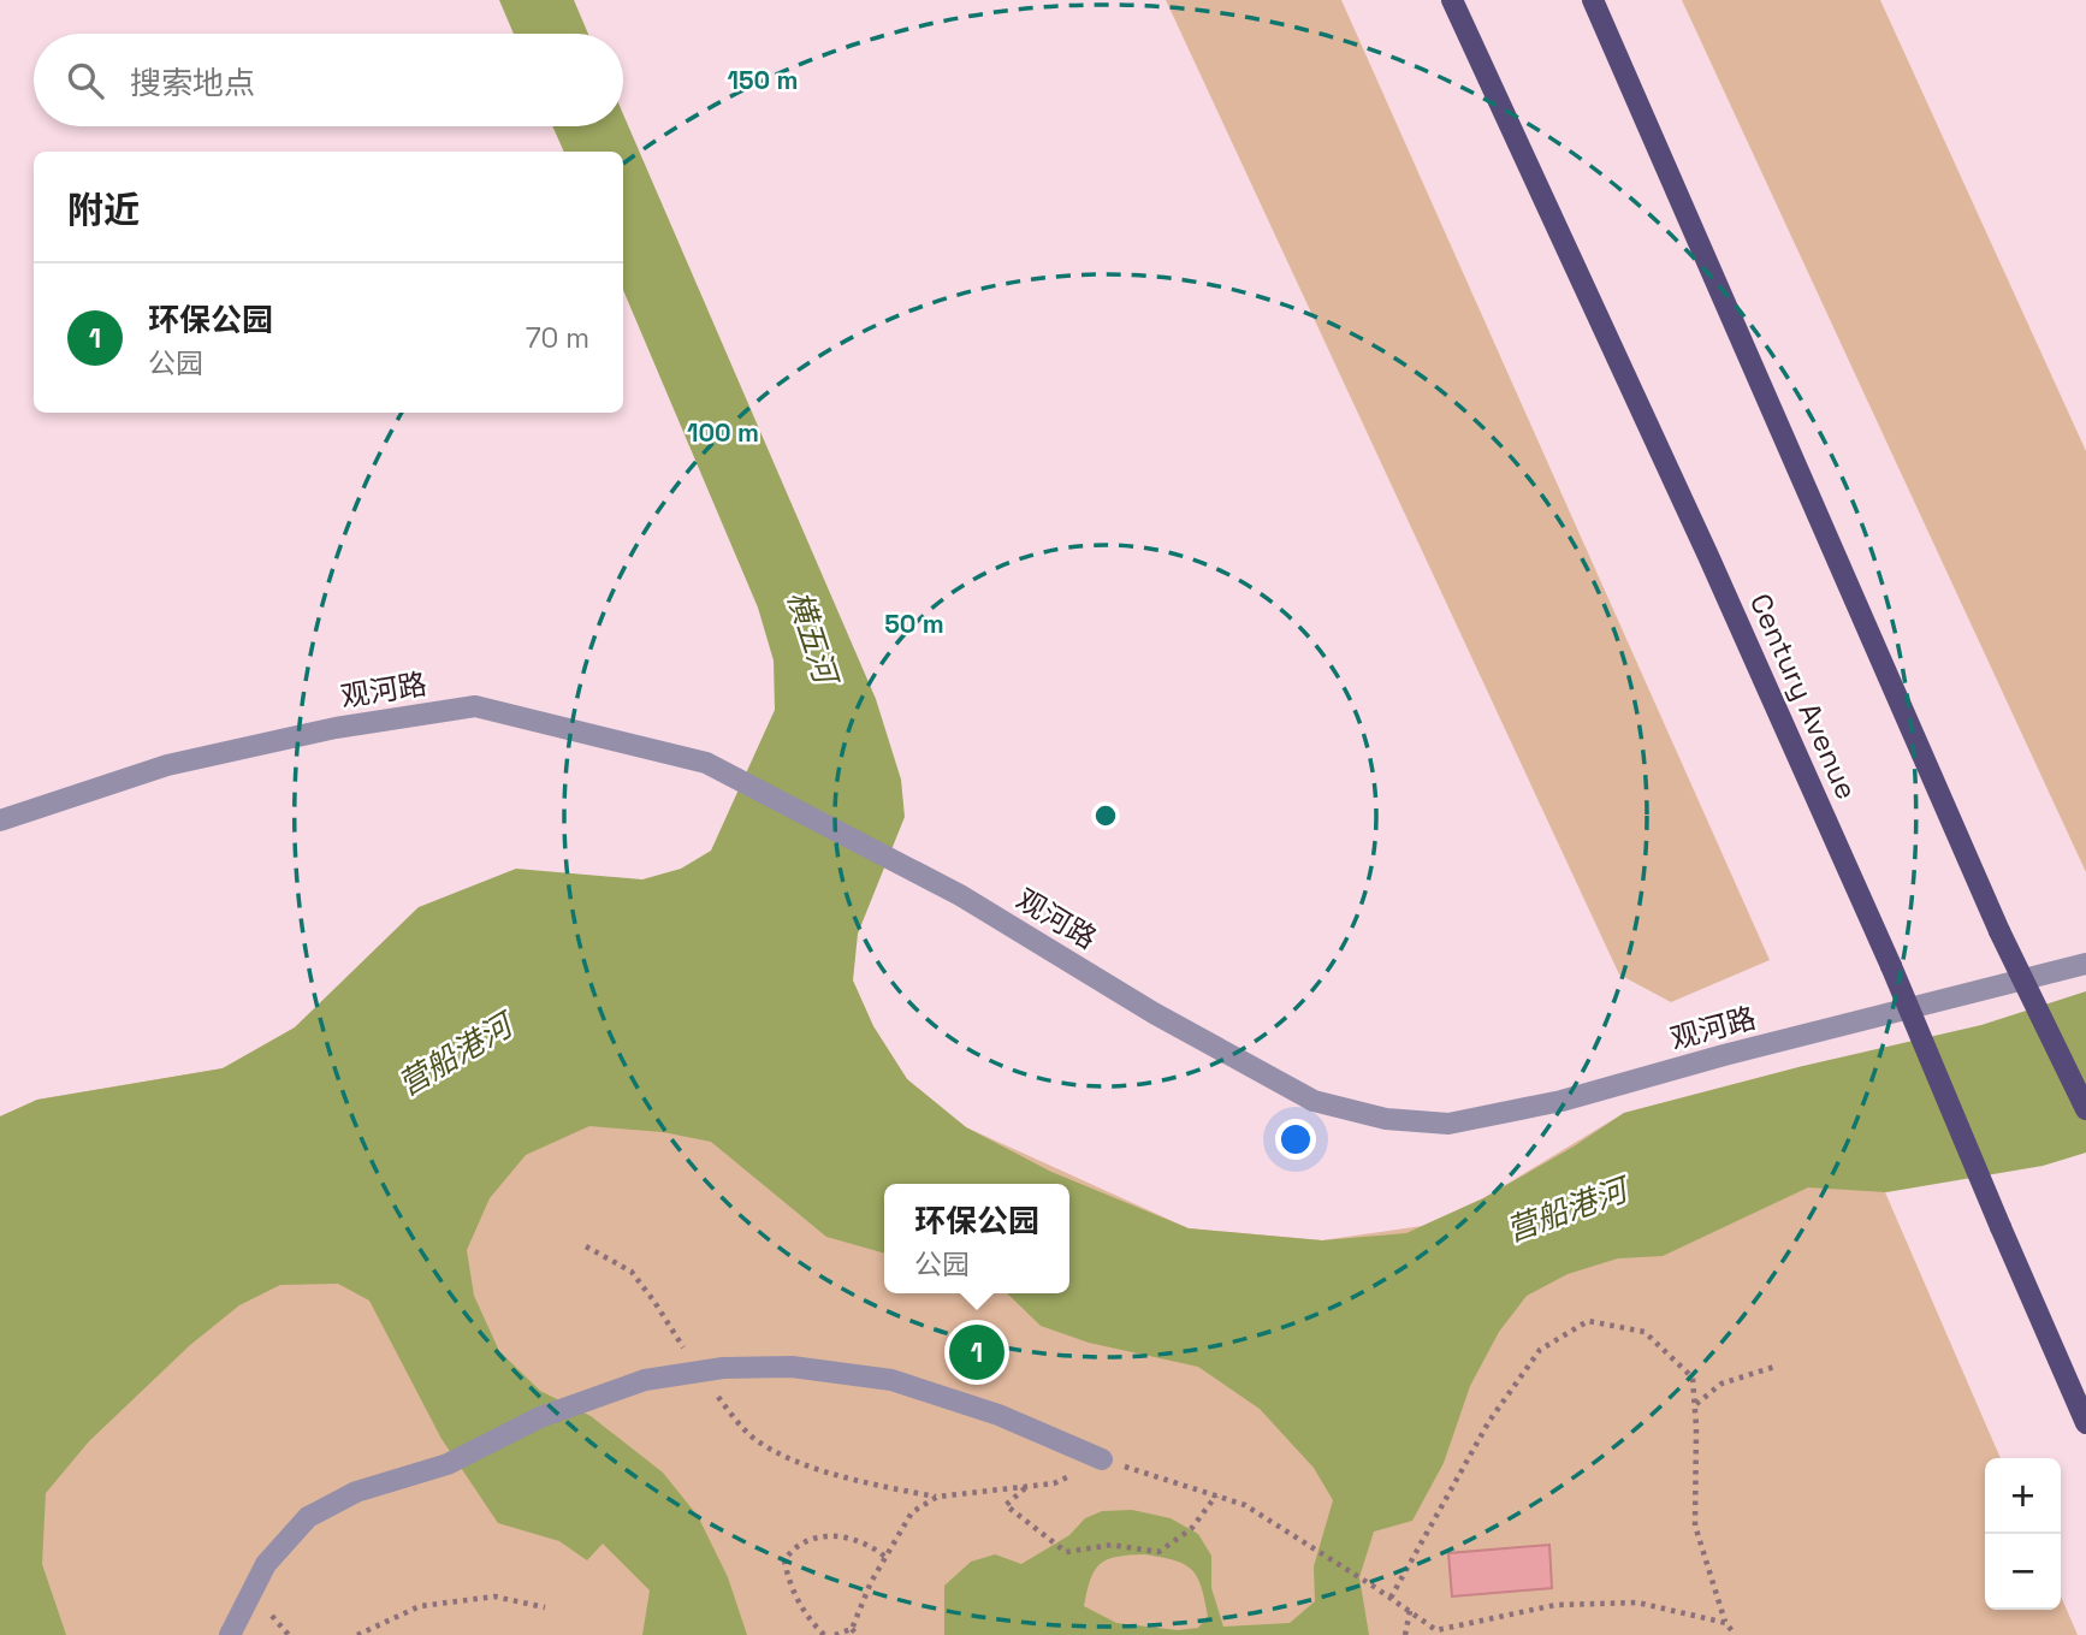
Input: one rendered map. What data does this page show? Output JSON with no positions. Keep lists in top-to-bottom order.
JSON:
{
  "streets": {
    "main road": ["Century Avenue"],
    "street": ["观河路"]
  },
  "water": ["横五河", "营船港河"],
  "page": {
    "search": "搜索地点",
    "heading": "附近",
    "list": [
      {
        "mark": "1",
        "name": "环保公园",
        "note": "公园",
        "value": "70 m"
      }
    ],
    "popup": ["环保公园", "公园"],
    "pins": "1",
    "map_buttons": ["+", "−"]
  },
  "rings": ["150 m", "100 m", "50 m"]
}
